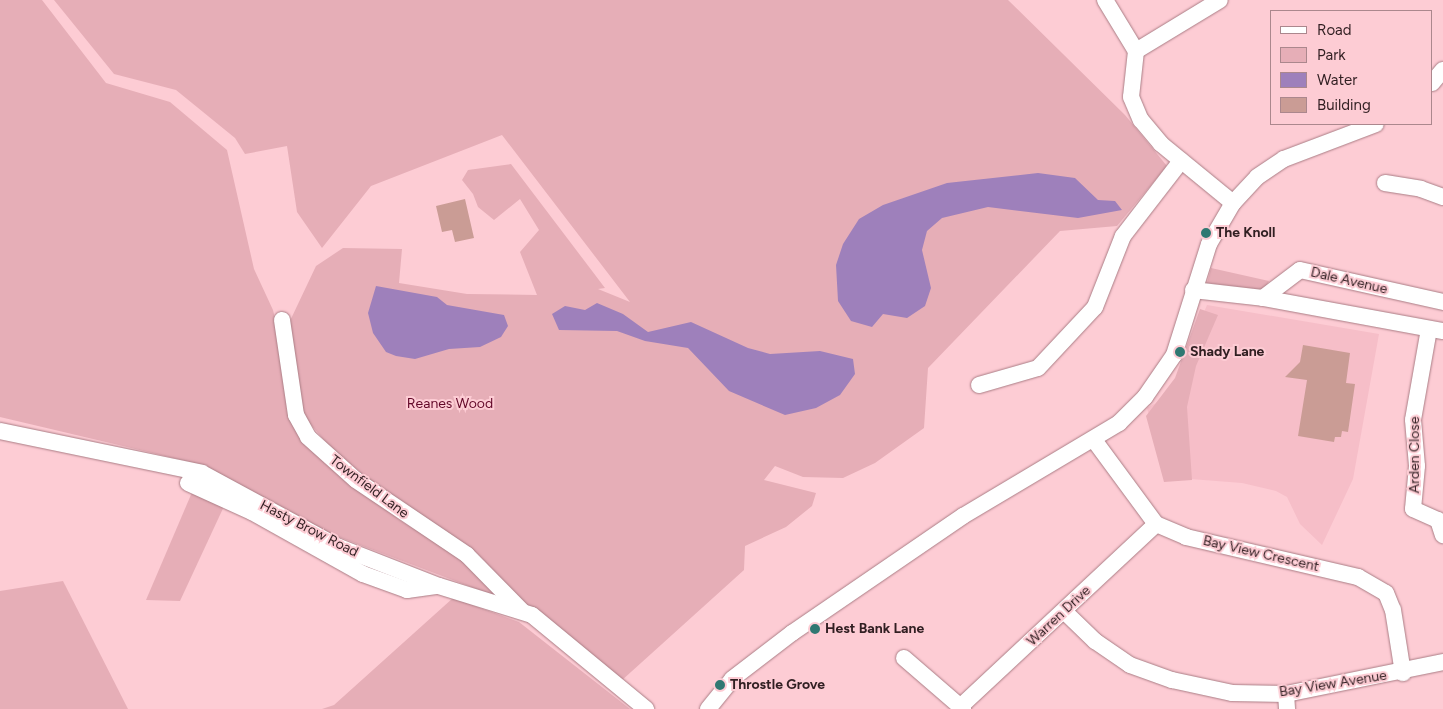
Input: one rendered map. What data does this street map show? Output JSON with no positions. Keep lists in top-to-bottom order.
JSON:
{
  "streets": {
    "street": [
      "Dale Avenue",
      "Arden Close",
      "Townfield Lane",
      "Hasty Brow Road",
      "Bay View Crescent",
      "Warren Drive",
      "Bay View Avenue"
    ]
  },
  "crossings": [
    ["Townfield Lane", "Hasty Brow Road"],
    ["Bay View Crescent", "Warren Drive"],
    ["Bay View Crescent", "Bay View Avenue"],
    ["Warren Drive", "Bay View Avenue"]
  ],
  "parks": ["Reanes Wood"],
  "places": [
    "The Knoll",
    "Shady Lane",
    "Hest Bank Lane",
    "Throstle Grove"
  ],
  "legend": [
    "Road",
    "Park",
    "Water",
    "Building"
  ]
}
